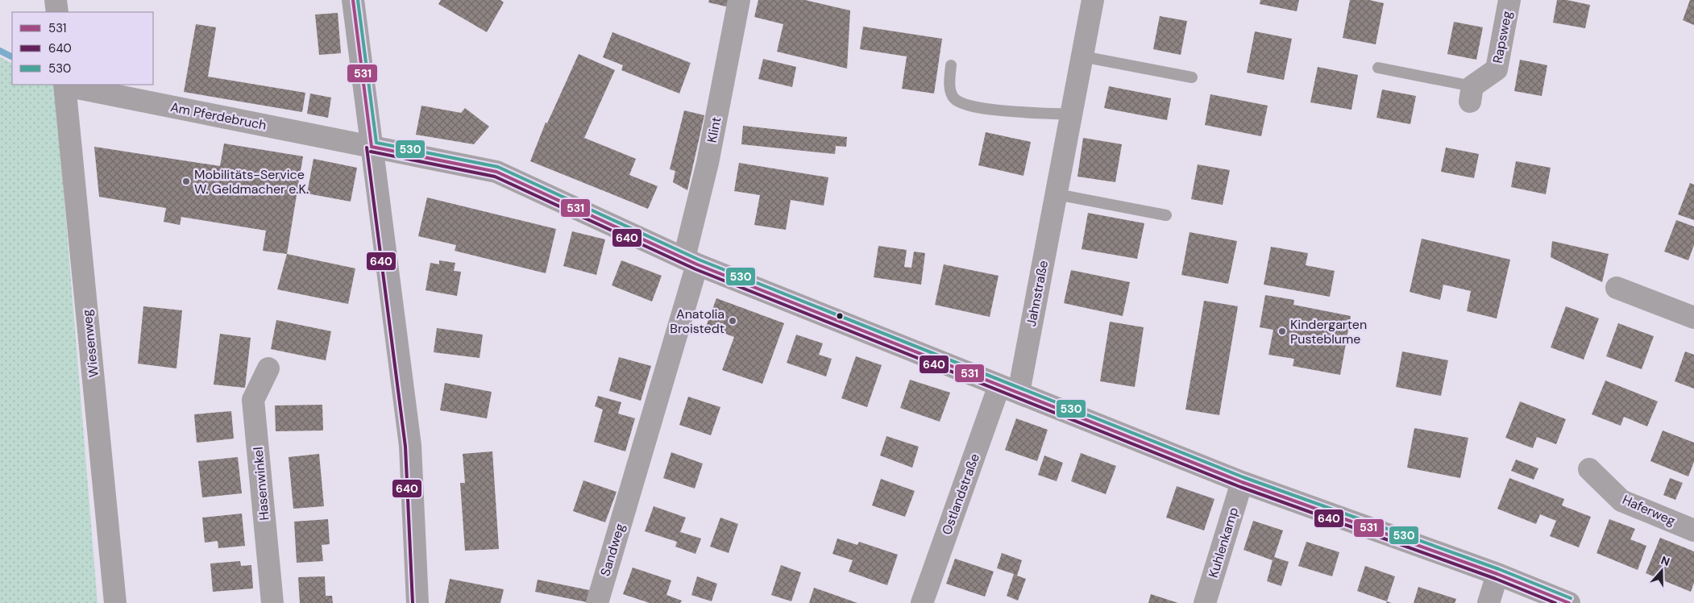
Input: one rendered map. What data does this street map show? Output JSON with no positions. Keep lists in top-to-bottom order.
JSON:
{
  "streets": {
    "street": [
      "Rapsweg",
      "Am Pferdebruch",
      "Klint",
      "Jahnstraße",
      "Wiesenweg",
      "Hasenwinkel",
      "Ostlandstraße",
      "Haferweg",
      "Kuhlenkamp",
      "Sandweg"
    ]
  },
  "crossings": [
    ["Am Pferdebruch", "Klint"],
    ["Am Pferdebruch", "Jahnstraße"],
    ["Am Pferdebruch", "Wiesenweg"],
    ["Am Pferdebruch", "Ostlandstraße"],
    ["Am Pferdebruch", "Kuhlenkamp"],
    ["Am Pferdebruch", "Sandweg"],
    ["Klint", "Sandweg"],
    ["Jahnstraße", "Ostlandstraße"]
  ],
  "places": ["Mobilitäts-Service W. Geldmacher e.K.", "Anatolia Broistedt", "Kindergarten Pusteblume"],
  "lines": ["transit line 531", "transit line 530", "transit line 640"],
  "legend": ["531", "640", "530"],
  "north": "top"
}
